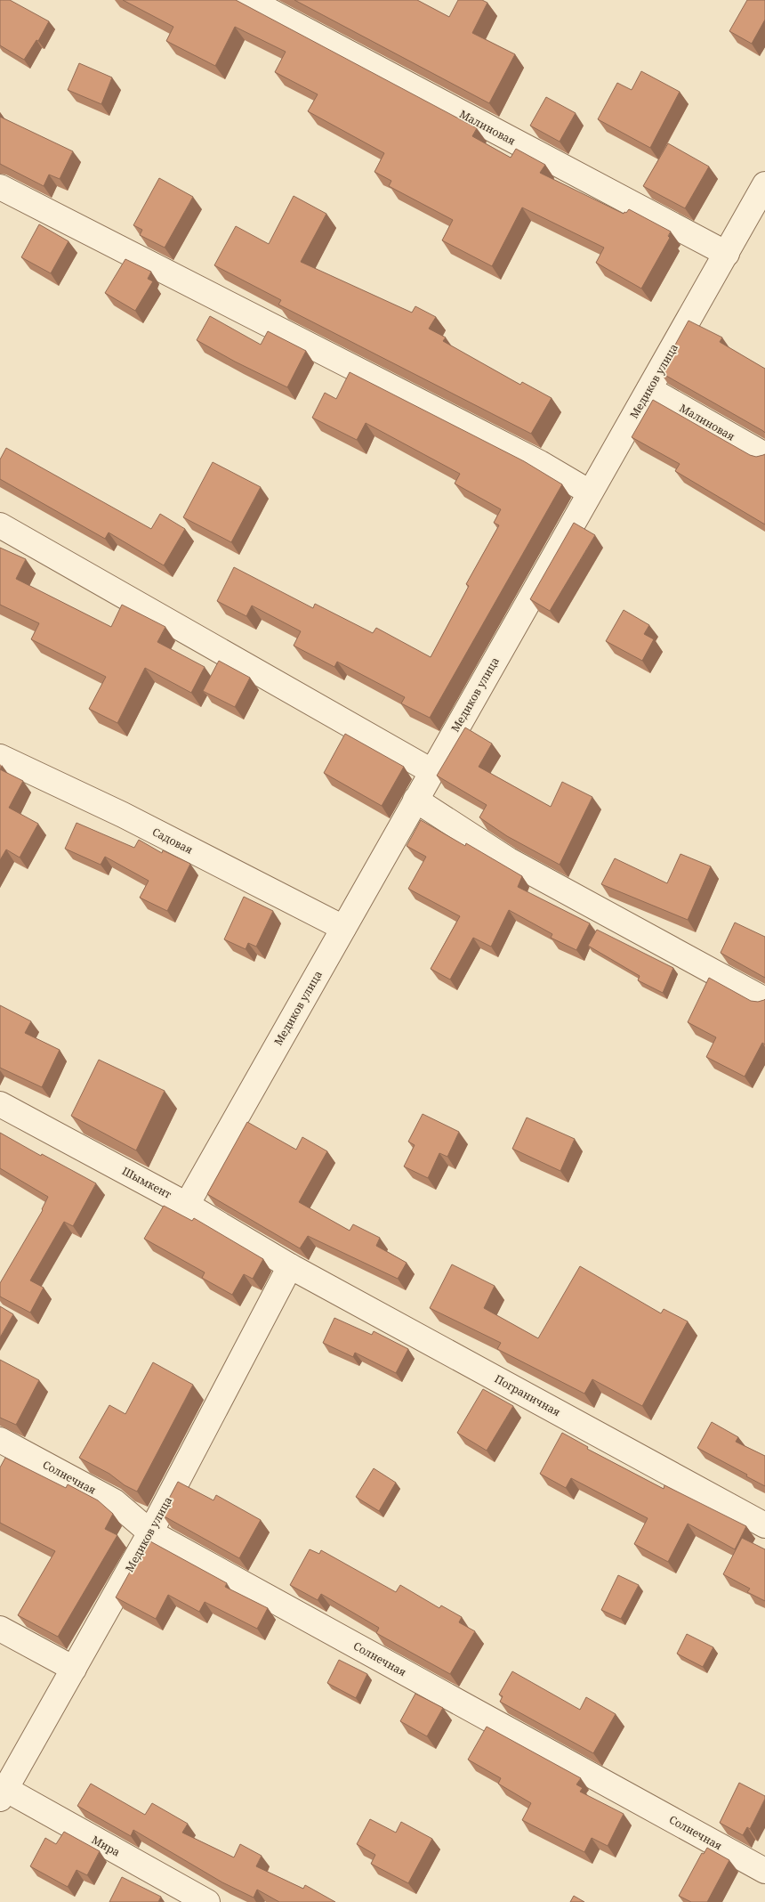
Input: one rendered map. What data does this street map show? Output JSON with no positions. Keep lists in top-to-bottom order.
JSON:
{
  "streets": {
    "street": [
      "Малиновая",
      "Медиков улица",
      "Садовая",
      "Шымкент",
      "Пограничная",
      "Солнечная",
      "Мира"
    ]
  },
  "crossings": [
    ["Малиновая", "Медиков улица"],
    ["Медиков улица", "Садовая"],
    ["Медиков улица", "Шымкент"],
    ["Медиков улица", "Пограничная"],
    ["Медиков улица", "Солнечная"],
    ["Медиков улица", "Мира"],
    ["Шымкент", "Пограничная"]
  ]
}
